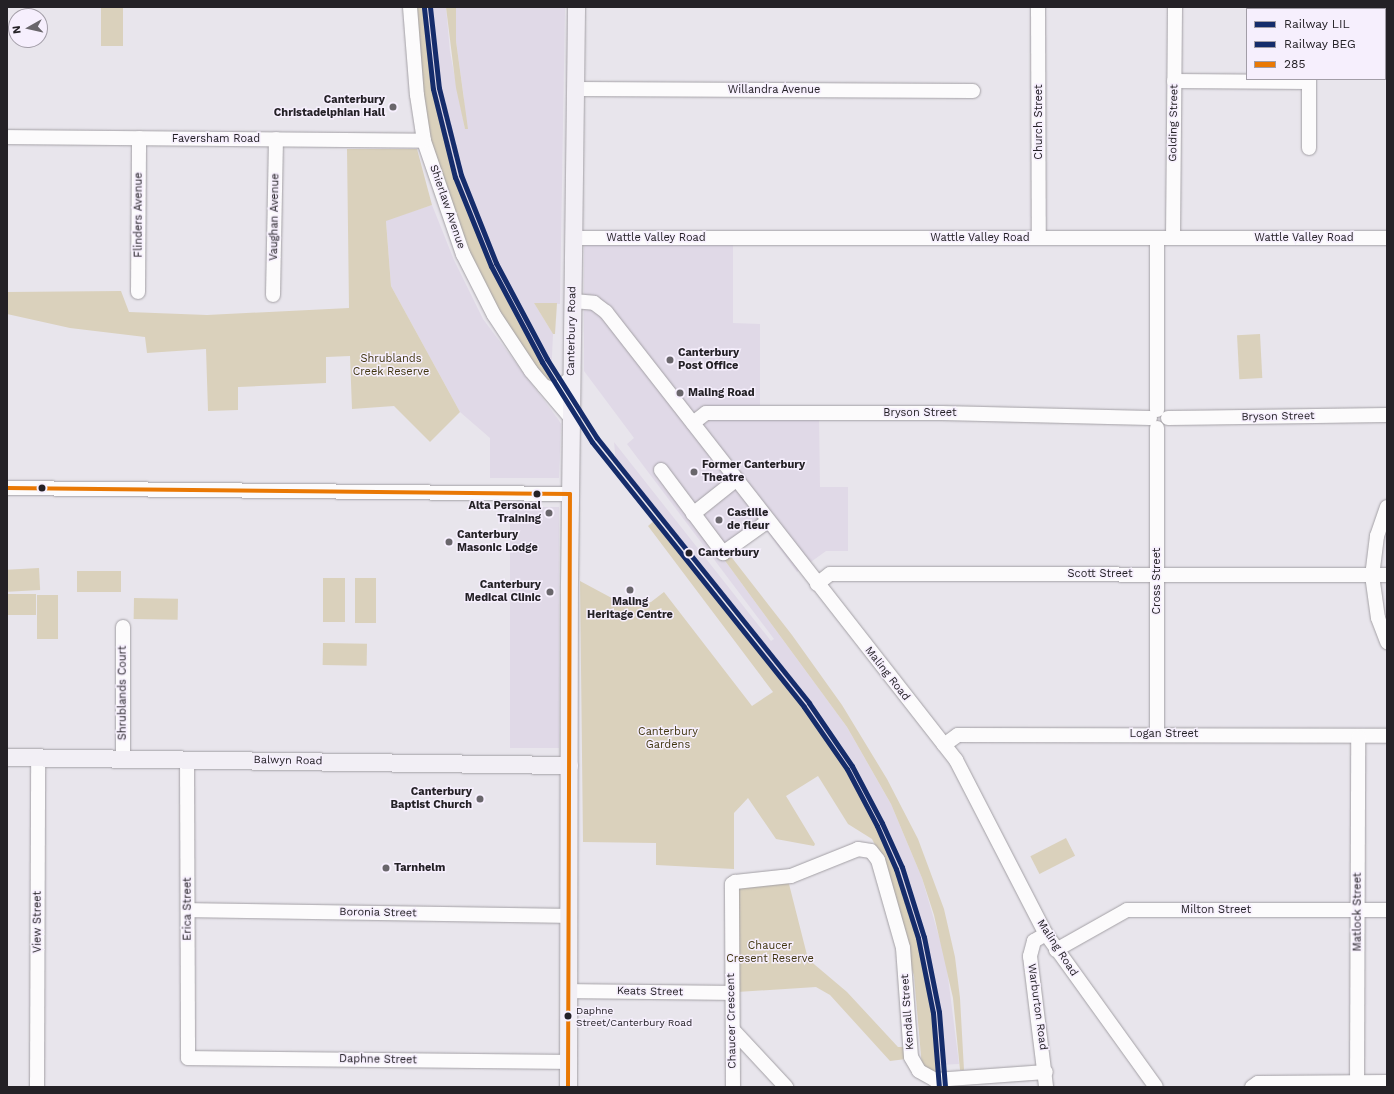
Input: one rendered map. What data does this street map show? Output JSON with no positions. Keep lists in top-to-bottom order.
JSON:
{
  "streets": {
    "main road": ["Canterbury Road", "Balwyn Road"],
    "street": [
      "Willandra Avenue",
      "Church Street",
      "Golding Street",
      "Faversham Road",
      "Shierlaw Avenue",
      "Flinders Avenue",
      "Vaughan Avenue",
      "Wattle Valley Road",
      "Bryson Street",
      "Scott Street",
      "Cross Street",
      "Maling Road",
      "Shrublands Court",
      "Logan Street",
      "Erica Street",
      "Milton Street",
      "Matlock Street",
      "Boronia Street",
      "View Street",
      "Keats Street",
      "Warburton Road",
      "Kendall Street",
      "Chaucer Crescent",
      "Daphne Street"
    ]
  },
  "crossings": [
    ["Willandra Avenue", "Canterbury Road"],
    ["Church Street", "Wattle Valley Road"],
    ["Golding Street", "Wattle Valley Road"],
    ["Faversham Road", "Shierlaw Avenue"],
    ["Faversham Road", "Flinders Avenue"],
    ["Faversham Road", "Vaughan Avenue"],
    ["Shierlaw Avenue", "Canterbury Road"],
    ["Wattle Valley Road", "Canterbury Road"],
    ["Wattle Valley Road", "Cross Street"],
    ["Canterbury Road", "Maling Road"],
    ["Canterbury Road", "Balwyn Road"],
    ["Canterbury Road", "Boronia Street"],
    ["Canterbury Road", "Keats Street"],
    ["Canterbury Road", "Daphne Street"],
    ["Bryson Street", "Cross Street"],
    ["Bryson Street", "Maling Road"],
    ["Scott Street", "Cross Street"],
    ["Scott Street", "Maling Road"],
    ["Cross Street", "Logan Street"],
    ["Maling Road", "Logan Street"],
    ["Maling Road", "Milton Street"],
    ["Maling Road", "Warburton Road"],
    ["Shrublands Court", "Balwyn Road"],
    ["Logan Street", "Matlock Street"],
    ["Balwyn Road", "Erica Street"],
    ["Balwyn Road", "View Street"],
    ["Erica Street", "Boronia Street"],
    ["Erica Street", "Daphne Street"],
    ["Milton Street", "Matlock Street"],
    ["Keats Street", "Chaucer Crescent"],
    ["Warburton Road", "Kendall Street"],
    ["Kendall Street", "Chaucer Crescent"]
  ],
  "parks": ["Shrublands Creek Reserve", "Canterbury Gardens", "Chaucer Cresent Reserve"],
  "places": [
    "Canterbury Christadelphian Hall",
    "Canterbury Post Office",
    "Maling Road",
    "Former Canterbury Theatre",
    "Alta Personal Training",
    "Castille de fleur",
    "Canterbury Masonic Lodge",
    "Canterbury",
    "Maling Heritage Centre",
    "Canterbury Medical Clinic",
    "Canterbury Baptist Church",
    "Tarnhelm",
    "Daphne Street/Canterbury Road"
  ],
  "lines": ["rail line LIL", "rail line BEG", "transit line 285"],
  "legend": ["Railway LIL", "Railway BEG", "285"],
  "north": "left"
}
